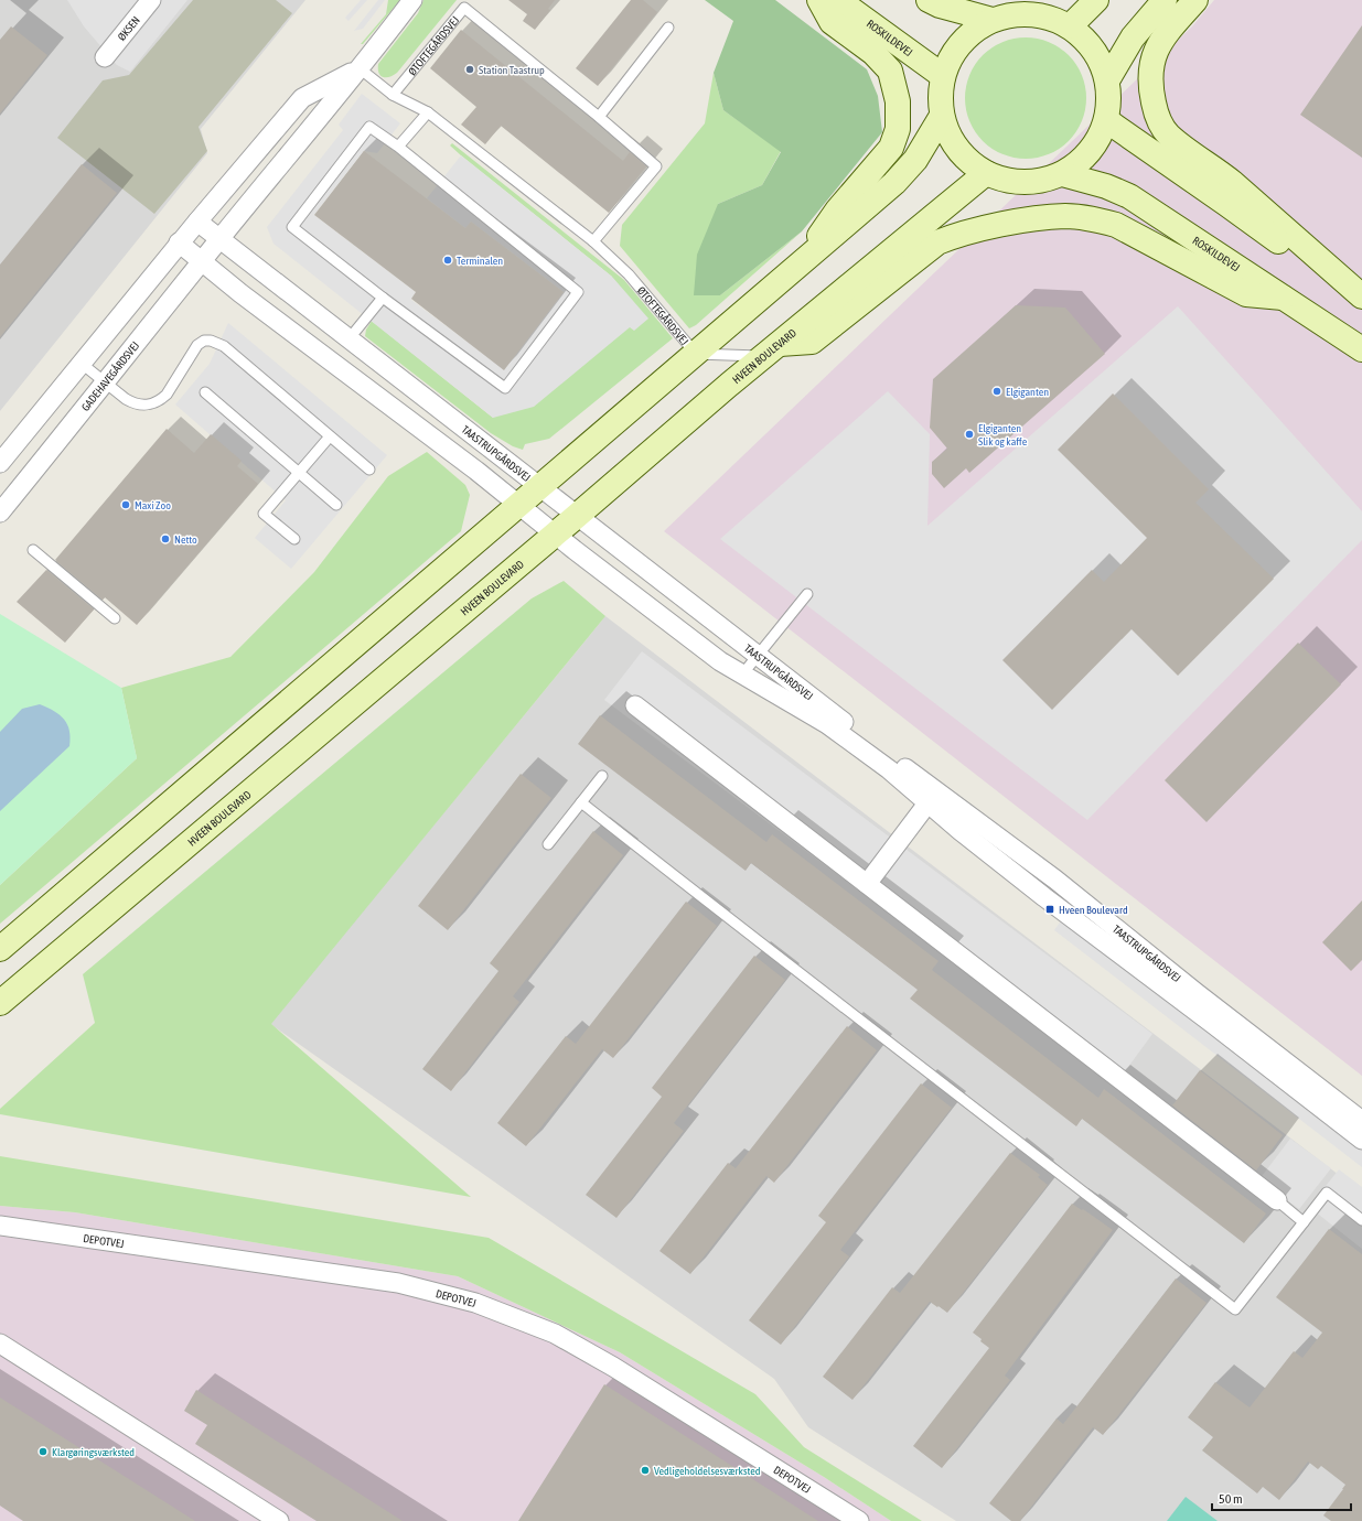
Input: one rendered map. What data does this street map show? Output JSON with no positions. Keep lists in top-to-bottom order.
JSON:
{
  "streets": {
    "main road": ["ROSKILDEVEJ", "HVEEN BOULEVARD"],
    "street": [
      "ØKSEN",
      "GADEHAVEGÅRDSVEJ",
      "TAASTRUPGÅRDSVEJ",
      "DEPOTVEJ"
    ],
    "lane": ["ØTOFTEGÅRDSVEJ"]
  },
  "crossings": [
    ["HVEEN BOULEVARD", "TAASTRUPGÅRDSVEJ"],
    ["GADEHAVEGÅRDSVEJ", "TAASTRUPGÅRDSVEJ"]
  ],
  "places": {
    "other": [
      "Station Taastrup",
      "Terminalen",
      "Elgiganten",
      "Elgiganten Slik og kaffe",
      "Maxi Zoo",
      "Netto",
      "Klargøringsværksted",
      "Vedligeholdelsesværksted"
    ],
    "transit": ["Hveen Boulevard"]
  },
  "scale_bar": "50 m"
}
